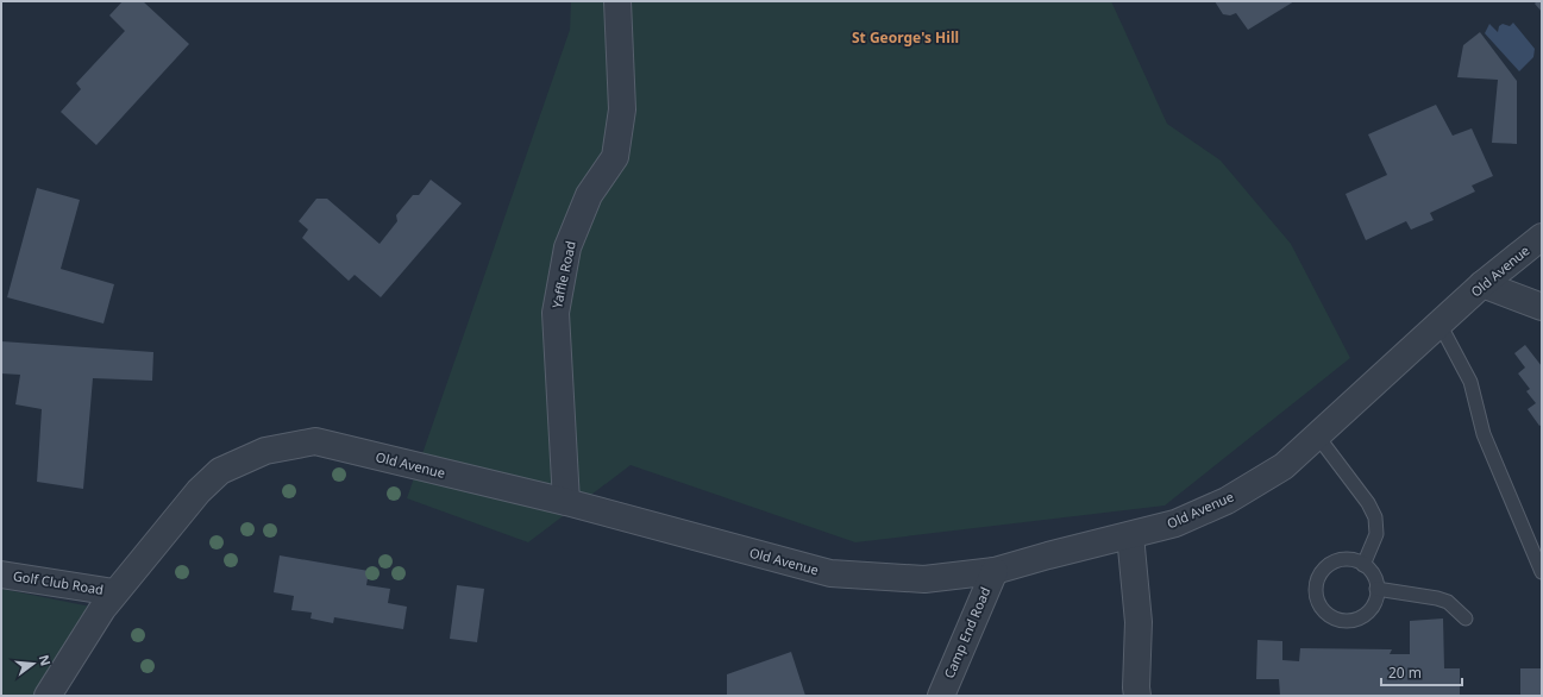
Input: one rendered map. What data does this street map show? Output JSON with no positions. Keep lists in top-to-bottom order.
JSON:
{
  "streets": {
    "street": [
      "Old Avenue",
      "Yaffle Road",
      "Golf Club Road",
      "Camp End Road"
    ]
  },
  "crossings": [
    ["Old Avenue", "Yaffle Road"],
    ["Old Avenue", "Golf Club Road"],
    ["Old Avenue", "Camp End Road"]
  ],
  "districts": ["St George's Hill"],
  "scale_bar": "20 m",
  "north": "right"
}
